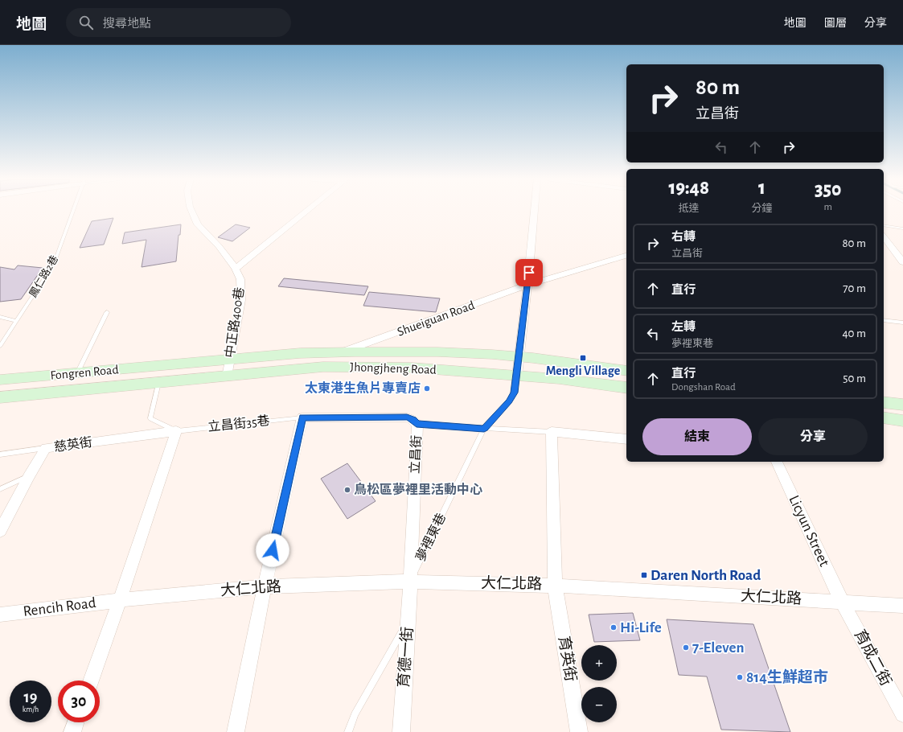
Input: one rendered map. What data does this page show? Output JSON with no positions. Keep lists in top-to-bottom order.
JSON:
{
  "streets": {
    "main road": ["Jhongjheng Road", "Fongren Road"],
    "street": [
      "Shueiguan Road",
      "中正路400巷",
      "慈英街",
      "立昌街",
      "Licyun Street",
      "大仁北路",
      "Rencih Road",
      "育德一街",
      "育成二街",
      "育英街"
    ],
    "lane": ["鳳仁路2巷", "立昌街35巷", "夢裡東巷"]
  },
  "crossings": [
    ["Shueiguan Road", "Jhongjheng Road"],
    ["中正路400巷", "Jhongjheng Road"],
    ["Jhongjheng Road", "Fongren Road"],
    ["Jhongjheng Road", "夢裡東巷"],
    ["立昌街35巷", "慈英街"],
    ["立昌街35巷", "立昌街"],
    ["立昌街", "夢裡東巷"],
    ["立昌街", "大仁北路"],
    ["立昌街", "育德一街"],
    ["Licyun Street", "大仁北路"],
    ["Licyun Street", "育成二街"],
    ["夢裡東巷", "大仁北路"],
    ["夢裡東巷", "育德一街"],
    ["大仁北路", "Rencih Road"],
    ["大仁北路", "育德一街"],
    ["大仁北路", "育成二街"],
    ["大仁北路", "育英街"]
  ],
  "places": {
    "transit": ["Mengli Village", "Daren North Road"],
    "other": [
      "太東港生魚片專賣店",
      "鳥松區夢裡里活動中心",
      "Hi-Life",
      "7-Eleven",
      "814生鮮超市"
    ]
  },
  "page": {
    "header": "地圖",
    "search": "搜尋地點",
    "nav": ["地圖", "圖層", "分享"],
    "turn": ["80 m", "立昌街"],
    "eta": [
      "19:48",
      "抵達",
      "1",
      "分鐘",
      "350",
      "m"
    ],
    "list": [
      {
        "name": "右轉",
        "note": "立昌街",
        "value": "80 m"
      },
      {
        "name": "直行",
        "value": "70 m"
      },
      {
        "name": "左轉",
        "note": "夢裡東巷",
        "value": "40 m"
      },
      {
        "name": "直行",
        "note": "Dongshan Road",
        "value": "50 m"
      }
    ],
    "buttons": ["結束", "分享"],
    "map_buttons": ["+", "−"],
    "speed": "19 km/h",
    "limit": "30"
  }
}
